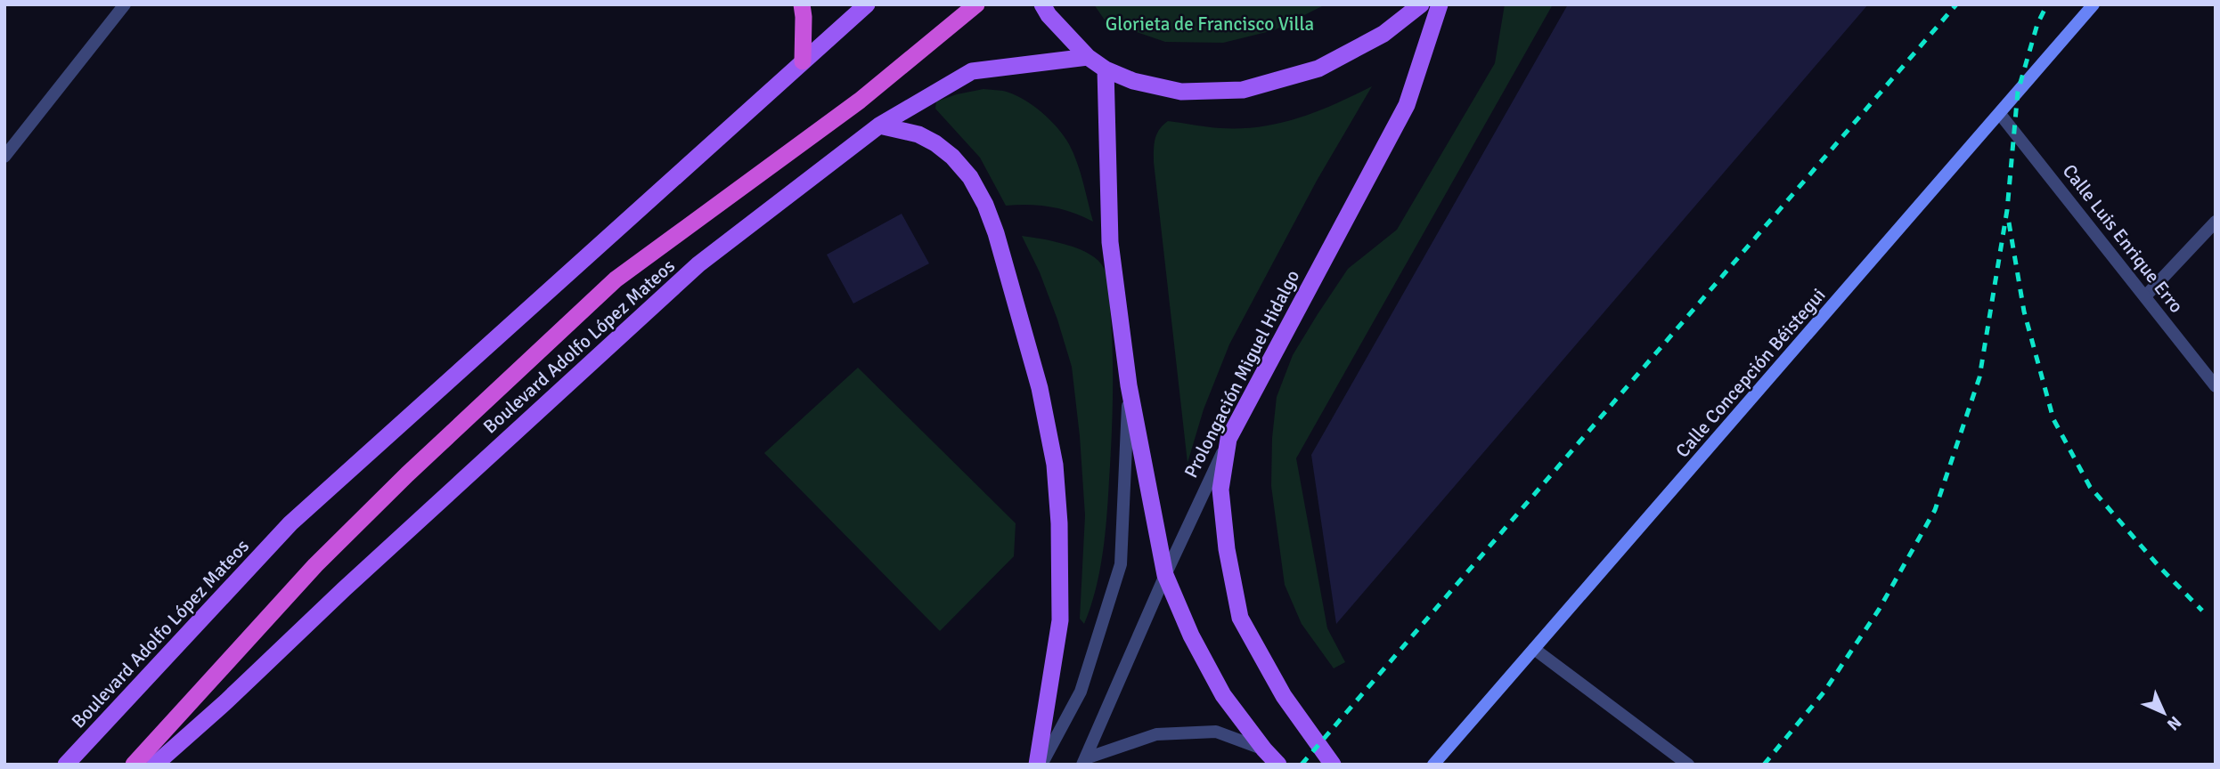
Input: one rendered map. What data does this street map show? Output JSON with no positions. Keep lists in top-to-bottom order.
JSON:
{
  "streets": {
    "main road": ["Boulevard Adolfo López Mateos", "Calle Concepción Béistegui", "Prolongación Miguel Hidalgo"],
    "street": ["Calle Luis Enrique Erro"]
  },
  "crossings": [
    ["Calle Luis Enrique Erro", "Calle Concepción Béistegui"]
  ],
  "parks": ["Glorieta de Francisco Villa"],
  "north": "bottom right"
}
